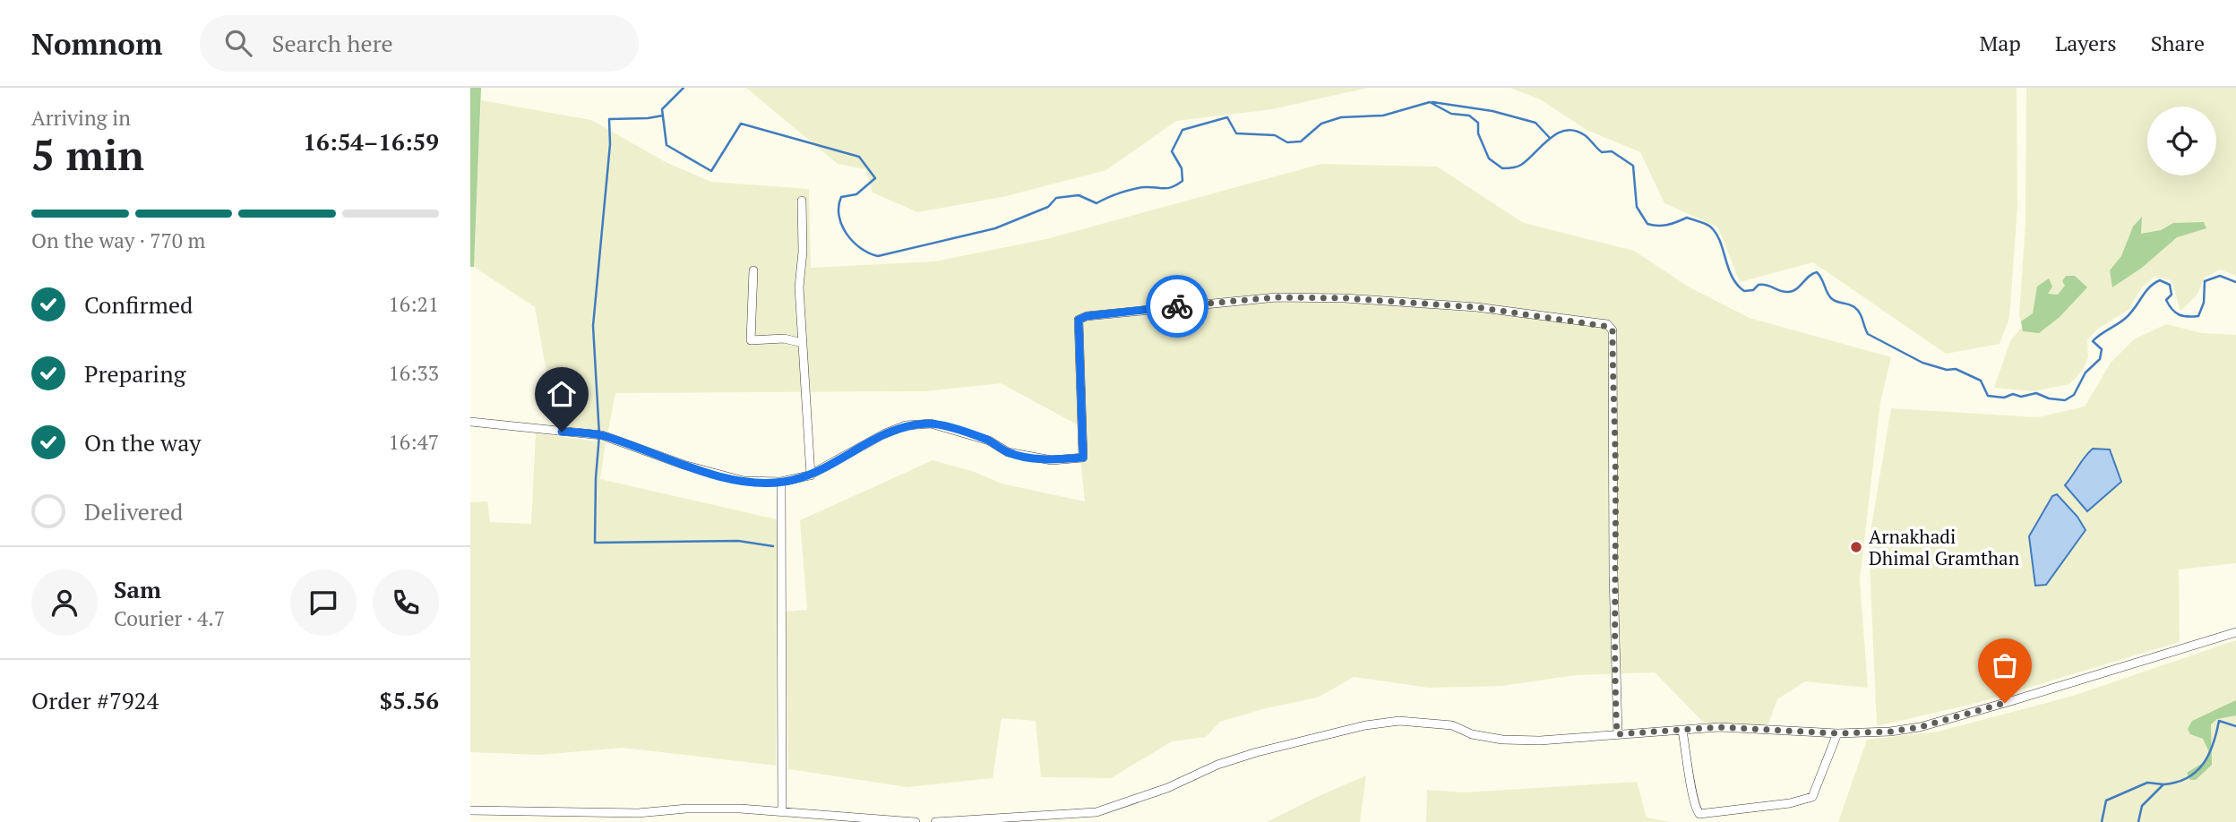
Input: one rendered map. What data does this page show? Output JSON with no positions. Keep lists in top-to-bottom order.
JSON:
{
  "places": ["Arnakhadi Dhimal Gramthan"],
  "page": {
    "header": "Nomnom",
    "search": "Search here",
    "nav": ["Map", "Layers", "Share"],
    "heading": ["5 min", "Arriving in", "16:54–16:59"],
    "panel": [
      "Sam",
      "Courier · 4.7",
      "Order #7924",
      "$5.56"
    ],
    "bar": "On the way · 770 m",
    "list": [
      ["Confirmed", "16:21"],
      ["Preparing", "16:33"],
      ["On the way", "16:47"],
      "Delivered"
    ]
  }
}
